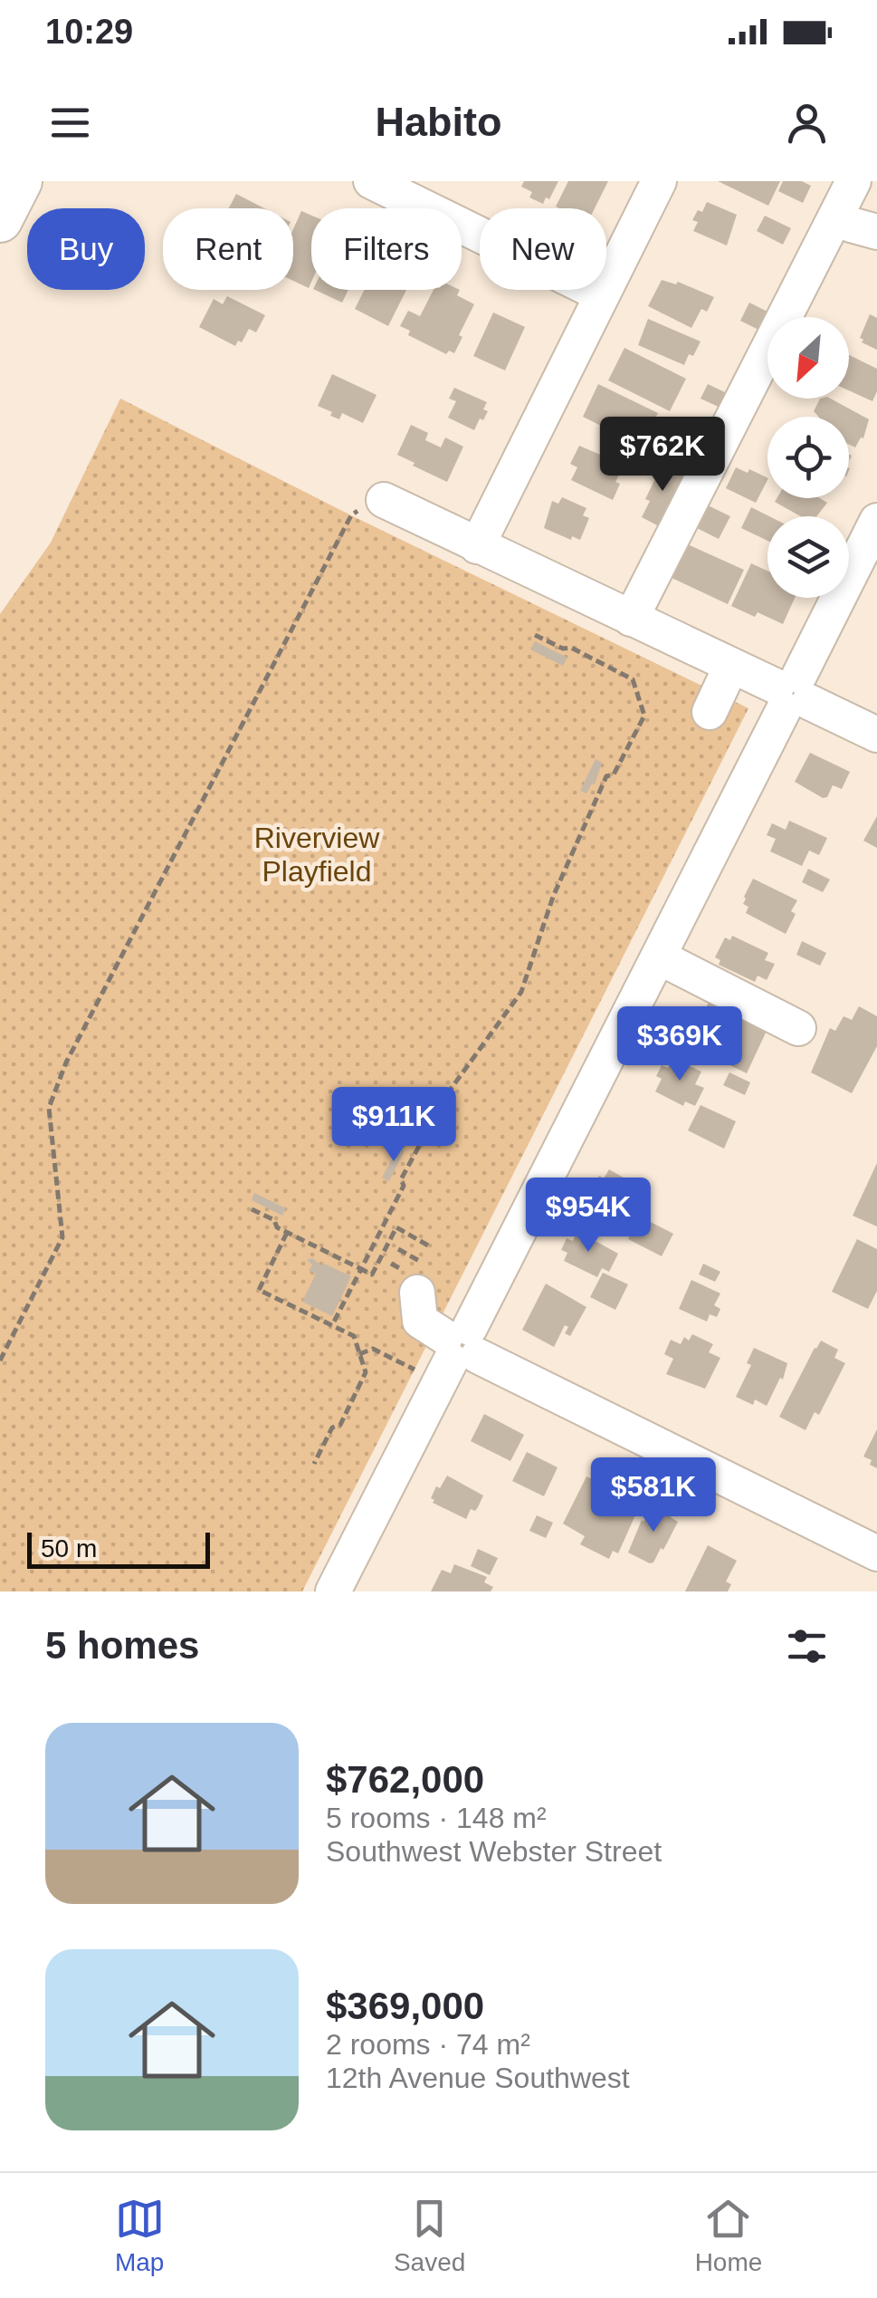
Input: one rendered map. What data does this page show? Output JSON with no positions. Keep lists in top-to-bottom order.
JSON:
{
  "parks": ["Riverview Playfield"],
  "scale_bar": "50 m",
  "north": "bottom left",
  "page": {
    "status": "10:29",
    "header": "Habito",
    "chip": [
      "Buy",
      "Rent",
      "Filters",
      "New"
    ],
    "price": [
      "$762K",
      "$369K",
      "$911K",
      "$954K",
      "$581K"
    ],
    "scale": "50 m",
    "heading": "5 homes",
    "list": [
      {
        "name": "$762,000",
        "note": "5 rooms · 148 m² · Southwest Webster Street"
      },
      {
        "name": "$369,000",
        "note": "2 rooms · 74 m² · 12th Avenue Southwest"
      }
    ],
    "tabs": ["Map", "Saved", "Home"]
  }
}
